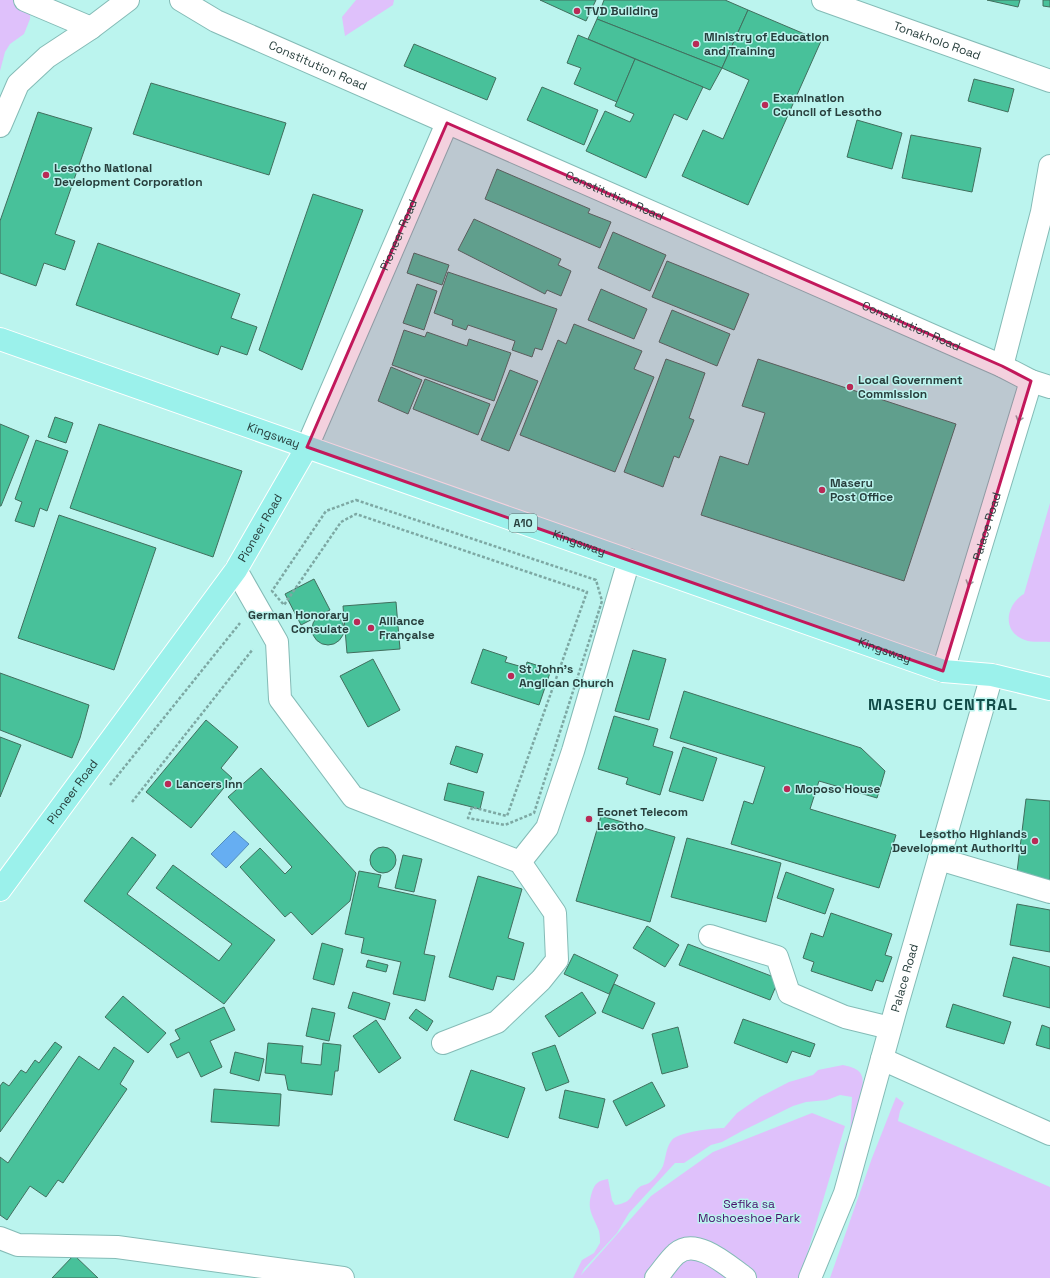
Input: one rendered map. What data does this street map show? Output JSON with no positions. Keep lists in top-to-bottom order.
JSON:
{
  "streets": {
    "main road": ["Pioneer Road", "Kingsway", "A10"],
    "street": ["Tonakholo Road", "Constitution Road", "Palace Road"]
  },
  "crossings": [
    ["Constitution Road", "Pioneer Road"],
    ["Constitution Road", "Palace Road"],
    ["Pioneer Road", "Kingsway"],
    ["Kingsway", "Palace Road"]
  ],
  "districts": ["MASERU CENTRAL"],
  "parks": ["Sefika sa Moshoeshoe Park"],
  "places": [
    "TVD Building",
    "Ministry of Education and Training",
    "Examination Council of Lesotho",
    "Lesotho National Development Corporation",
    "Local Government Commission",
    "Maseru Post Office",
    "German Honorary Consulate",
    "Alliance Française",
    "St John's Anglican Church",
    "Lancers Inn",
    "Moposo House",
    "Econet Telecom Lesotho",
    "Lesotho Highlands Development Authority"
  ]
}
